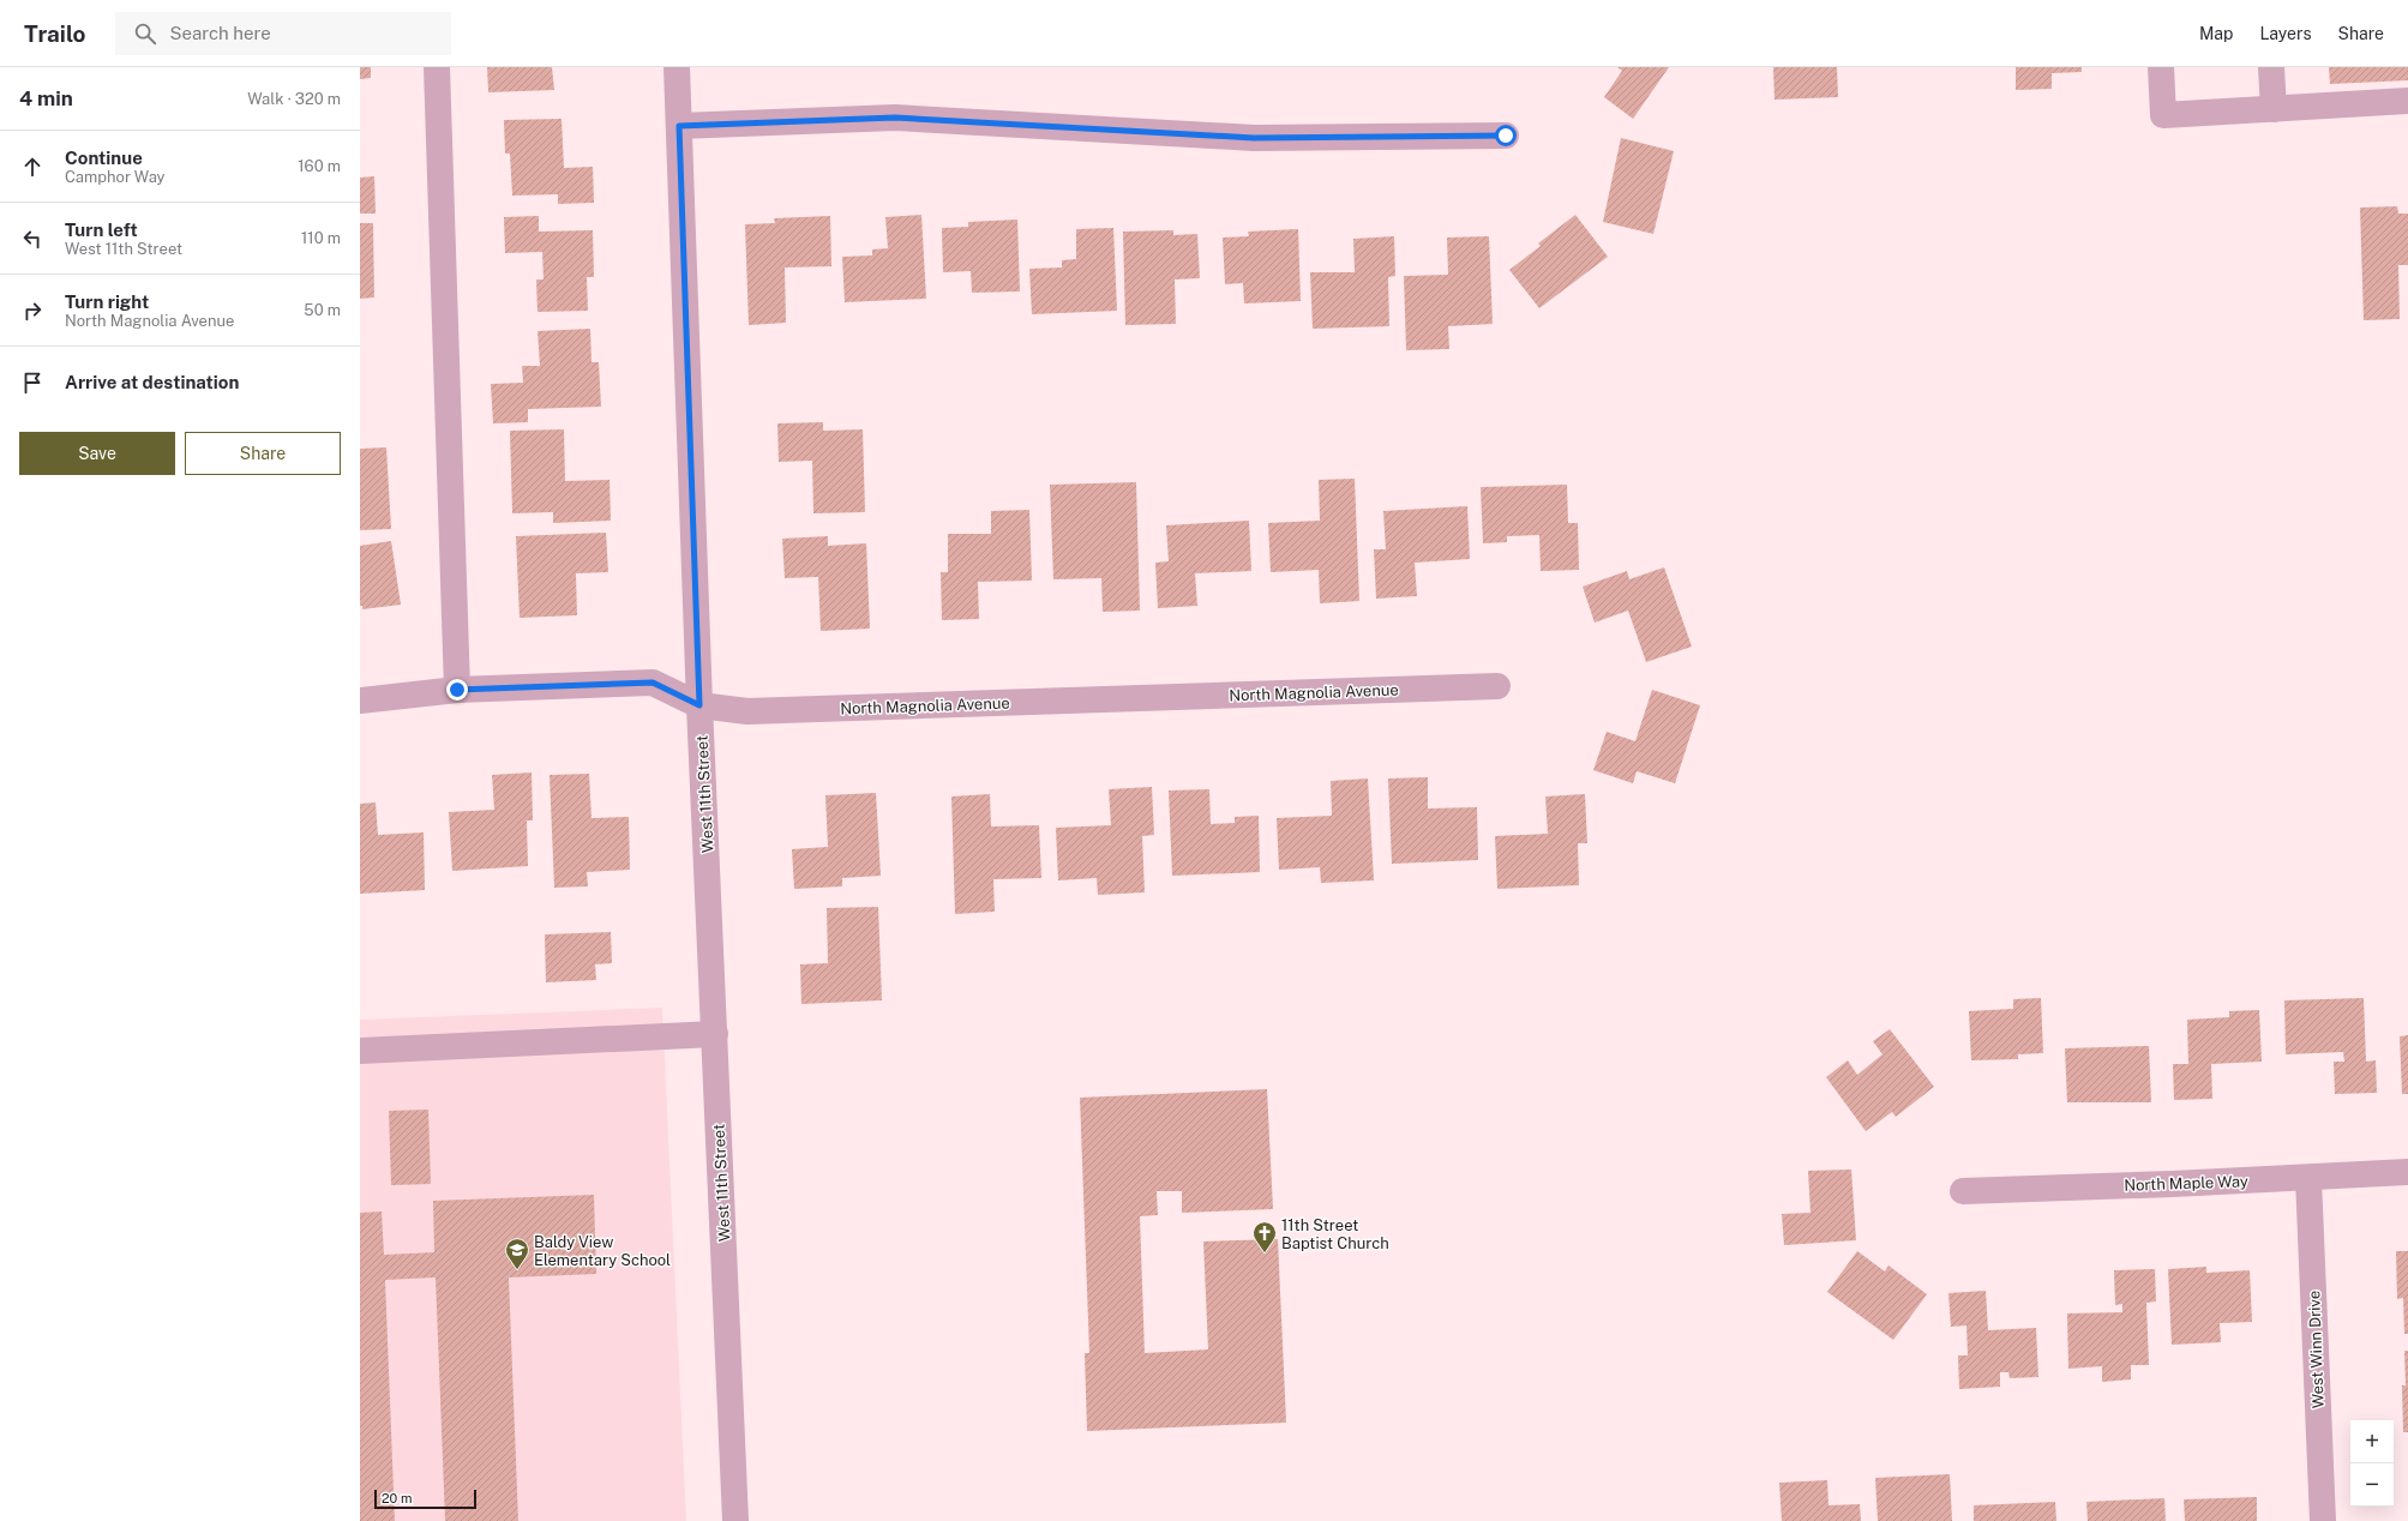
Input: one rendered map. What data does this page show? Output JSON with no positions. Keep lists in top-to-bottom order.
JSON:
{
  "streets": {
    "street": [
      "North Magnolia Avenue",
      "West 11th Street",
      "North Maple Way",
      "West Winn Drive"
    ]
  },
  "crossings": [
    ["North Magnolia Avenue", "West 11th Street"],
    ["North Maple Way", "West Winn Drive"]
  ],
  "places": {
    "church": ["11th Street Baptist Church"],
    "school or university": ["Baldy View Elementary School"]
  },
  "scale_bar": "20 m",
  "page": {
    "header": "Trailo",
    "search": "Search here",
    "nav": ["Map", "Layers", "Share"],
    "heading": ["4 min", "Walk · 320 m"],
    "list": [
      ["Continue", "Camphor Way", "160 m"],
      ["Turn left", "West 11th Street", "110 m"],
      ["Turn right", "North Magnolia Avenue", "50 m"],
      "Arrive at destination"
    ],
    "buttons": ["Save", "Share"],
    "map_buttons": ["+", "−"],
    "scale": "20 m"
  }
}
